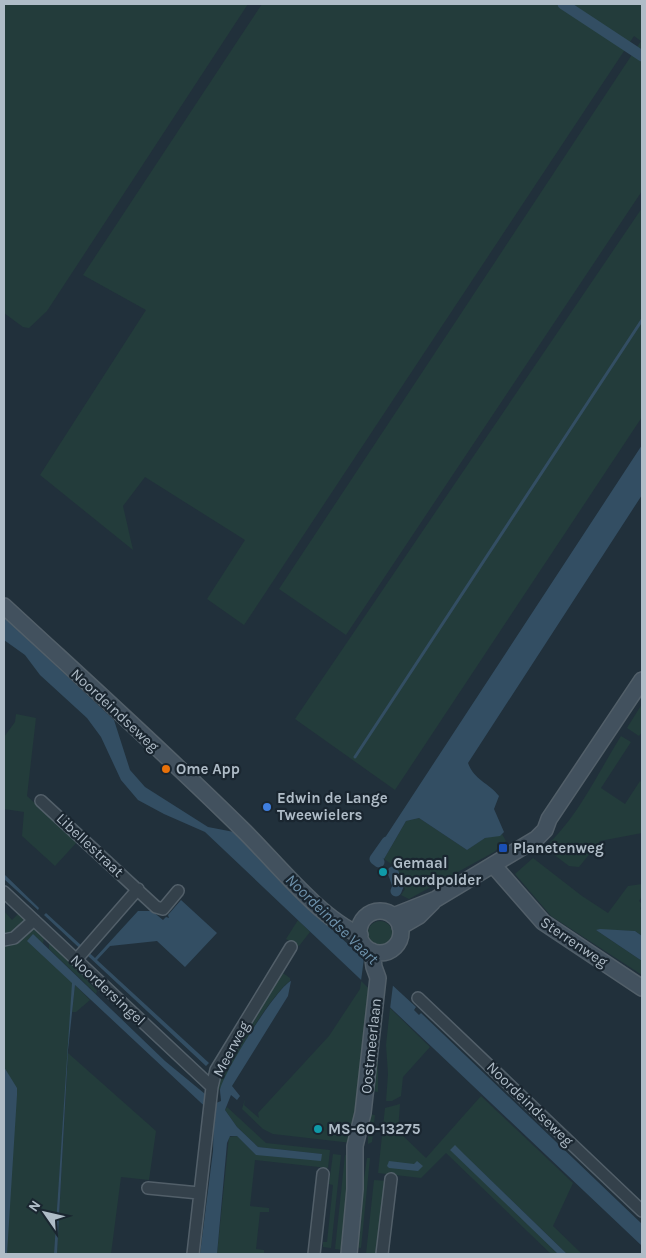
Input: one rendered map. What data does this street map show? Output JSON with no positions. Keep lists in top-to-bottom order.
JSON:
{
  "streets": {
    "street": [
      "Noordeindseweg",
      "Libellestraat",
      "Sterrenweg",
      "Noordersingel",
      "Oostmeerlaan",
      "Meerweg"
    ]
  },
  "crossings": [
    ["Noordeindseweg", "Oostmeerlaan"],
    ["Libellestraat", "Noordersingel"],
    ["Noordersingel", "Meerweg"]
  ],
  "water": ["Noordeindse Vaart"],
  "places": {
    "other": [
      "Ome App",
      "Edwin de Lange Tweewielers",
      "Gemaal Noordpolder",
      "MS-60-13275"
    ],
    "transit": ["Planetenweg"]
  },
  "north": "top left"
}
